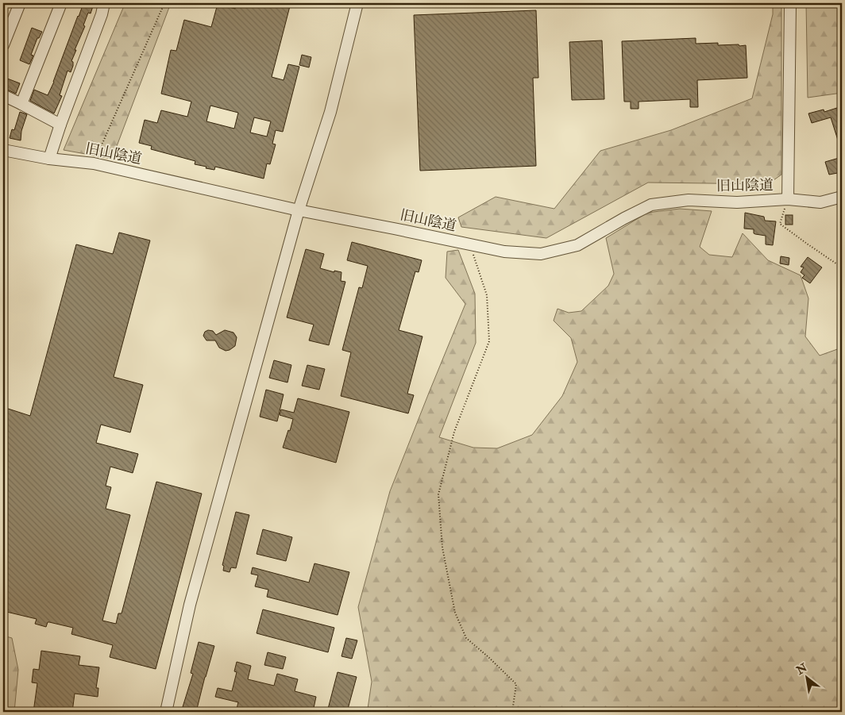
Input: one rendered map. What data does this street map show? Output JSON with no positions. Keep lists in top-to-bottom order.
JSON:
{
  "streets": {
    "street": ["旧山陰道"]
  },
  "north": "top left"
}
